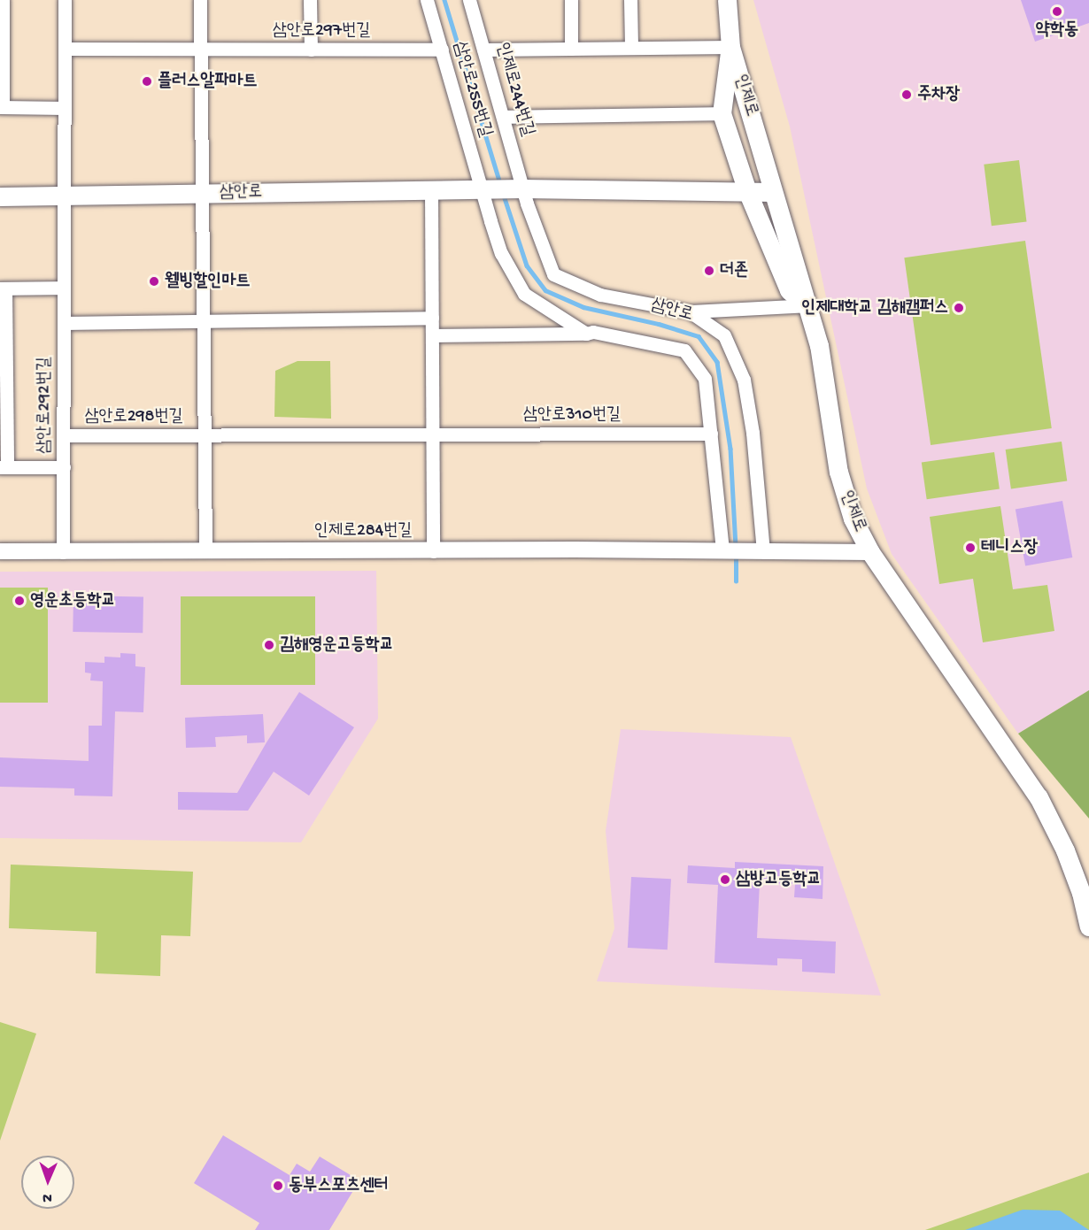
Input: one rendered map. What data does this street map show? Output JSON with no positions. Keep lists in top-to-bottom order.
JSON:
{
  "streets": {
    "main road": ["인제로", "삼안로"],
    "street": [
      "삼안로297번길",
      "삼안로255번길",
      "인제로244번길",
      "삼안로292번길",
      "삼안로310번길",
      "삼안로298번길",
      "인제로284번길"
    ]
  },
  "crossings": [
    ["삼안로297번길", "삼안로255번길"],
    ["삼안로297번길", "삼안로292번길"],
    ["삼안로255번길", "삼안로"],
    ["인제로244번길", "삼안로"],
    ["삼안로", "삼안로292번길"],
    ["삼안로", "삼안로310번길"],
    ["삼안로", "삼안로298번길"],
    ["삼안로", "인제로284번길"],
    ["삼안로292번길", "삼안로298번길"],
    ["삼안로310번길", "삼안로298번길"],
    ["삼안로298번길", "인제로284번길"]
  ],
  "places": [
    "약학동",
    "플러스알파마트",
    "주차장",
    "더존",
    "웰빙할인마트",
    "인제대학교 김해캠퍼스",
    "테니스장",
    "영운초등학교",
    "김해영운고등학교",
    "삼방고등학교",
    "동부스포츠센터"
  ],
  "north": "bottom"
}
